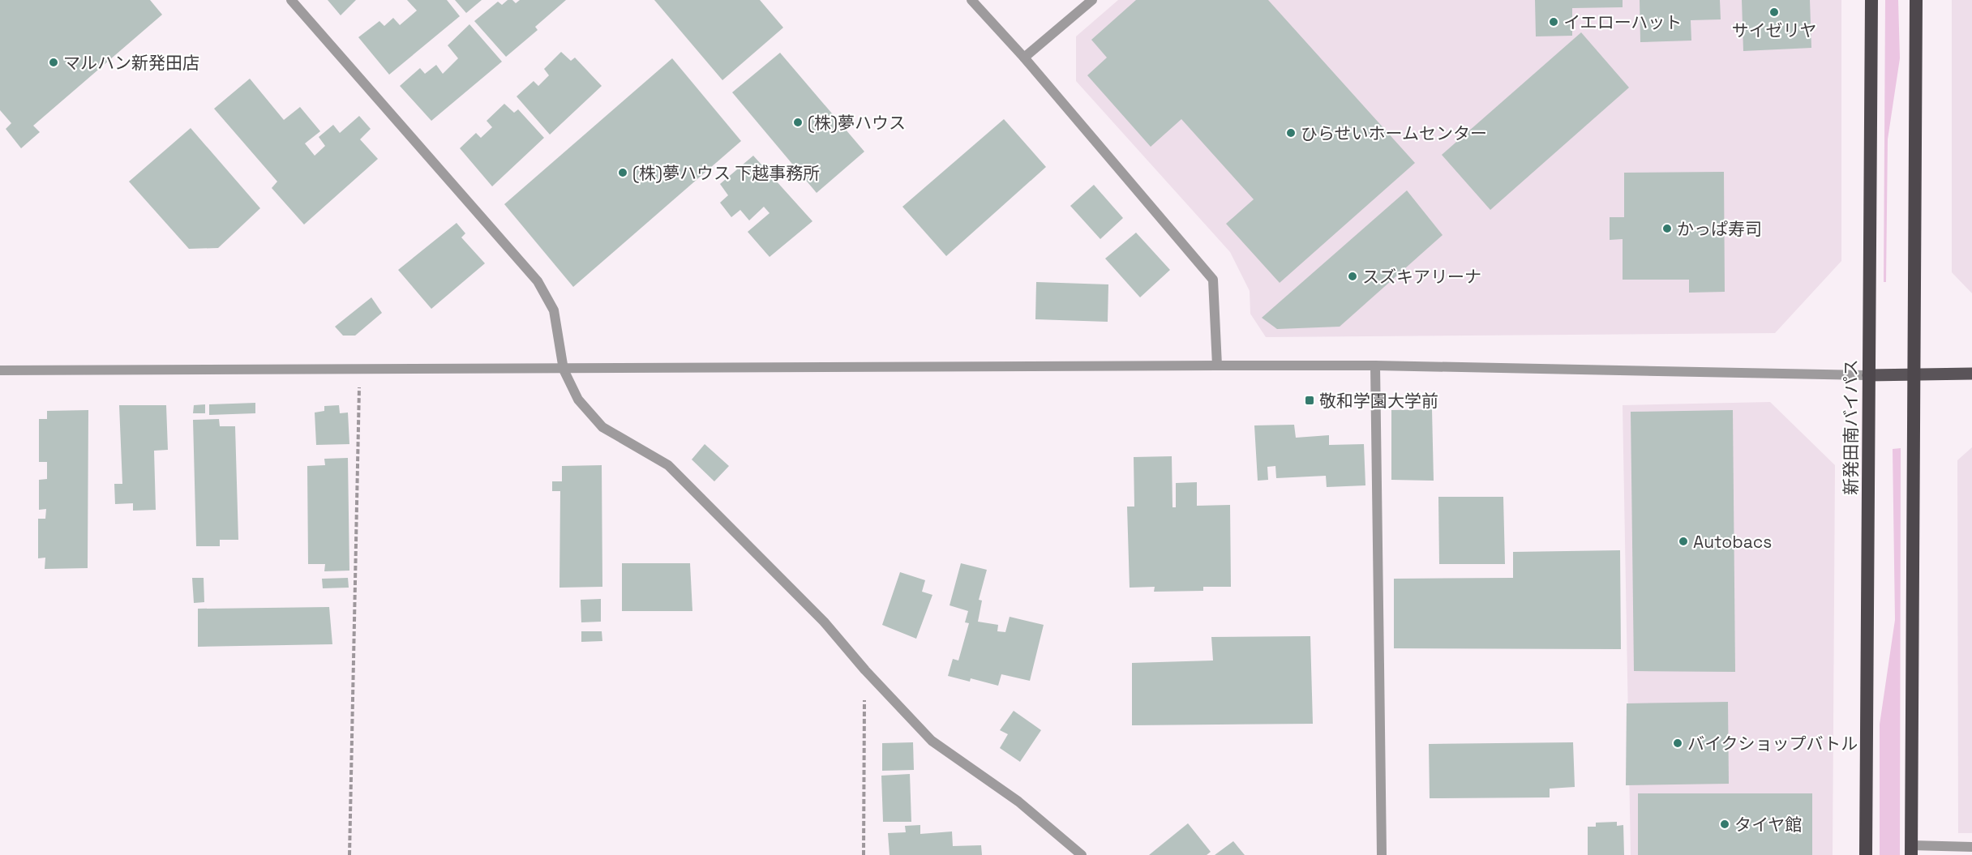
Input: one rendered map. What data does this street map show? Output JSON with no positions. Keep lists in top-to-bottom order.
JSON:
{
  "streets": {
    "highway": ["新発田南バイパス"]
  },
  "places": {
    "other": [
      "サイゼリヤ",
      "イエローハット",
      "マルハン新発田店",
      "(株)夢ハウス",
      "ひらせいホームセンター",
      "(株)夢ハウス 下越事務所",
      "かっぱ寿司",
      "スズキアリーナ",
      "Autobacs",
      "バイクショップバトル",
      "タイヤ館"
    ],
    "transit": ["敬和学園大学前"]
  }
}
